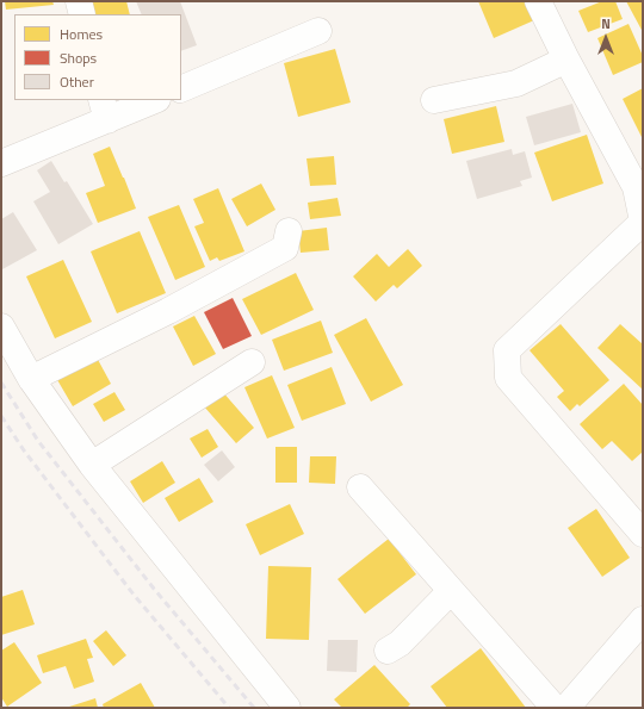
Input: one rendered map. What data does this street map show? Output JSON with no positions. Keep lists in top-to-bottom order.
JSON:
{
  "legend": ["Homes", "Shops", "Other"],
  "north": "top"
}
